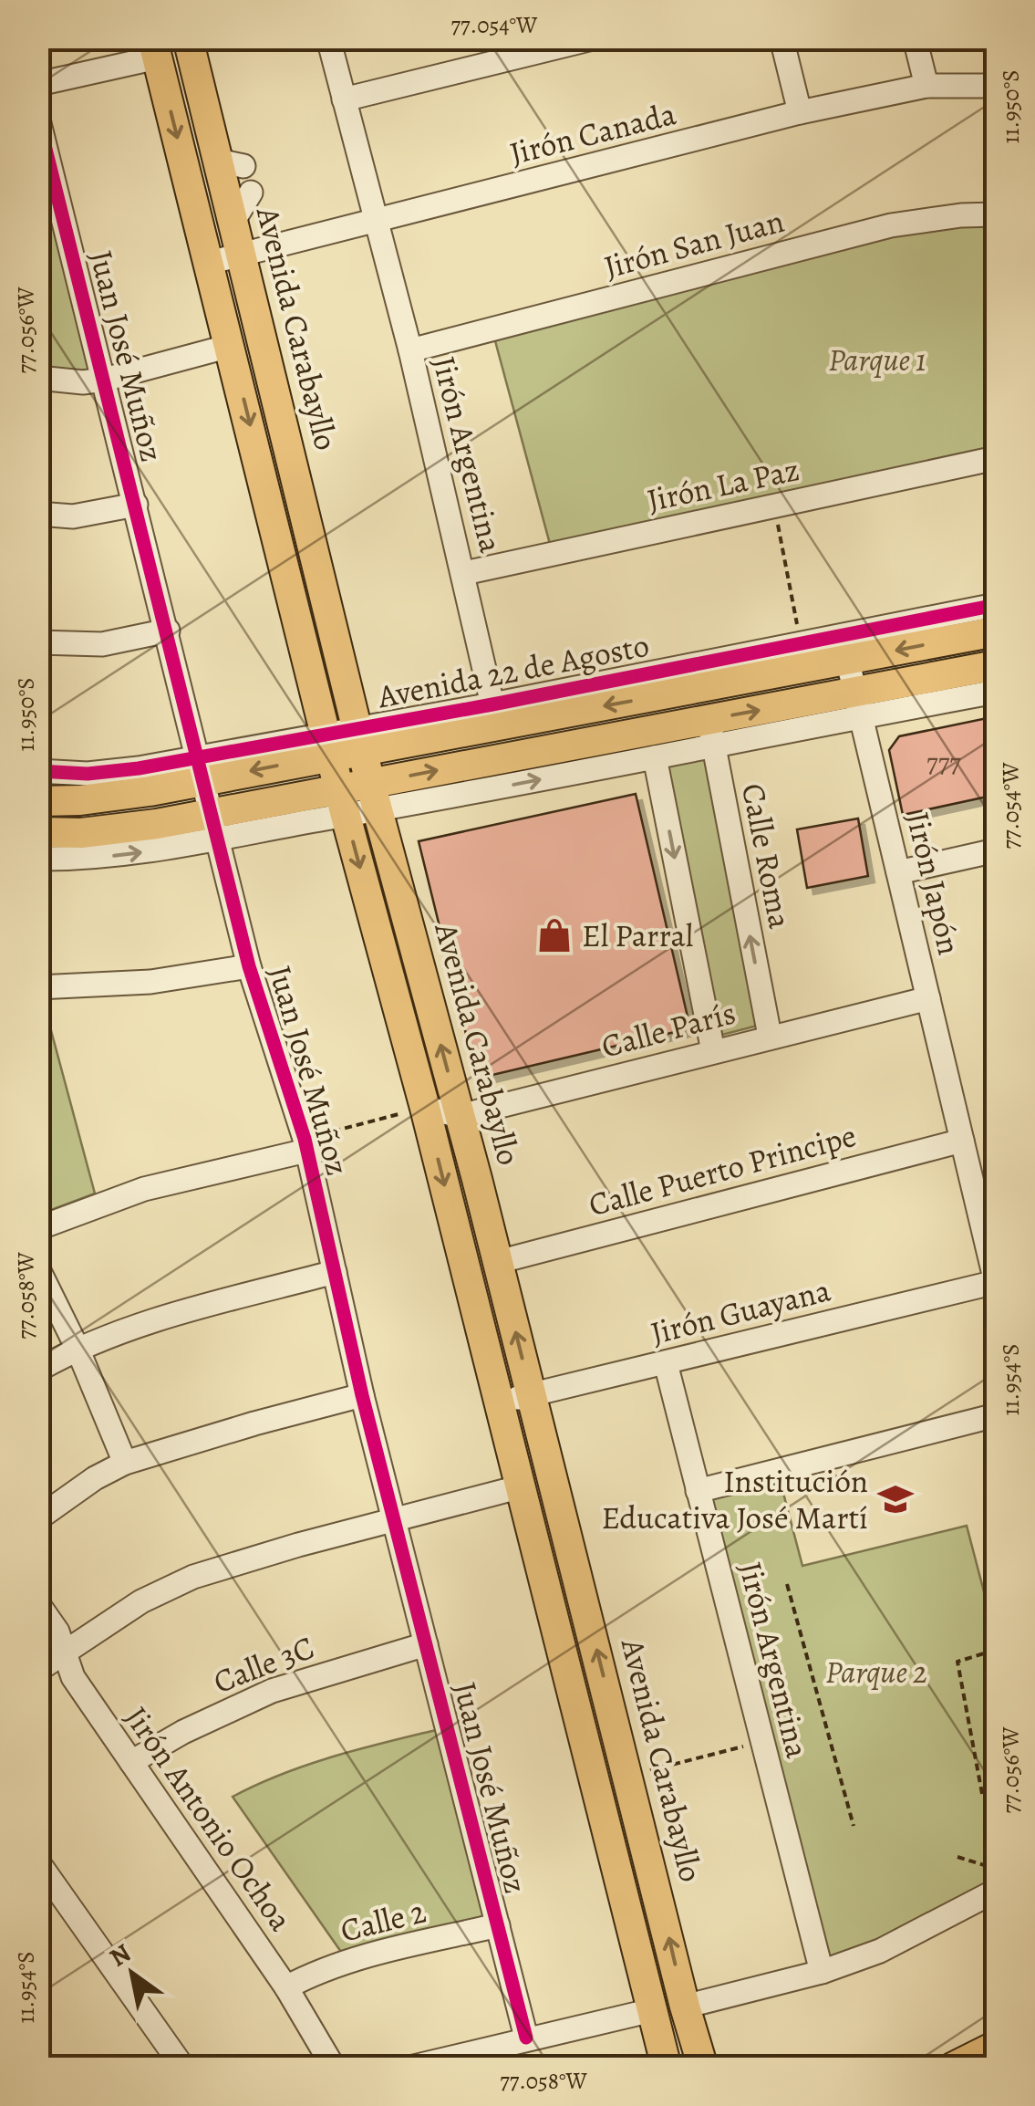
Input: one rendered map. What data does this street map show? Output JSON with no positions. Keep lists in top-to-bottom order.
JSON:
{
  "streets": {
    "main road": ["Avenida Carabayllo", "Avenida 22 de Agosto"],
    "street": [
      "Jirón Canada",
      "Jirón San Juan",
      "Juan José Muñoz",
      "Jirón Argentina",
      "Jirón La Paz",
      "Calle Roma",
      "Jirón Japón",
      "Calle París",
      "Calle Puerto Principe",
      "Jirón Guayana",
      "Calle 3C",
      "Jirón Antonio Ochoa",
      "Calle 2"
    ]
  },
  "crossings": [
    ["Jirón Canada", "Avenida Carabayllo"],
    ["Jirón Canada", "Jirón Argentina"],
    ["Jirón San Juan", "Jirón Argentina"],
    ["Avenida Carabayllo", "Avenida 22 de Agosto"],
    ["Avenida Carabayllo", "Calle París"],
    ["Avenida Carabayllo", "Calle Puerto Principe"],
    ["Avenida Carabayllo", "Jirón Guayana"],
    ["Juan José Muñoz", "Avenida 22 de Agosto"],
    ["Juan José Muñoz", "Calle 3C"],
    ["Juan José Muñoz", "Calle 2"],
    ["Jirón Argentina", "Jirón La Paz"],
    ["Jirón Argentina", "Avenida 22 de Agosto"],
    ["Jirón Argentina", "Jirón Guayana"],
    ["Avenida 22 de Agosto", "Calle Roma"],
    ["Avenida 22 de Agosto", "Jirón Japón"],
    ["Calle Roma", "Calle París"],
    ["Jirón Japón", "Calle París"],
    ["Jirón Japón", "Calle Puerto Principe"],
    ["Jirón Japón", "Jirón Guayana"],
    ["Calle 3C", "Jirón Antonio Ochoa"],
    ["Jirón Antonio Ochoa", "Calle 2"]
  ],
  "parks": ["Parque 1", "Parque 2"],
  "places": {
    "shop": ["El Parral"],
    "school or university": ["Institución Educativa José Martí"]
  },
  "house_numbers": ["777"],
  "north": "top left",
  "coordinates": [
    "77.054°W",
    "11.950°S",
    "77.056°W",
    "77.058°W",
    "11.954°S"
  ]
}
